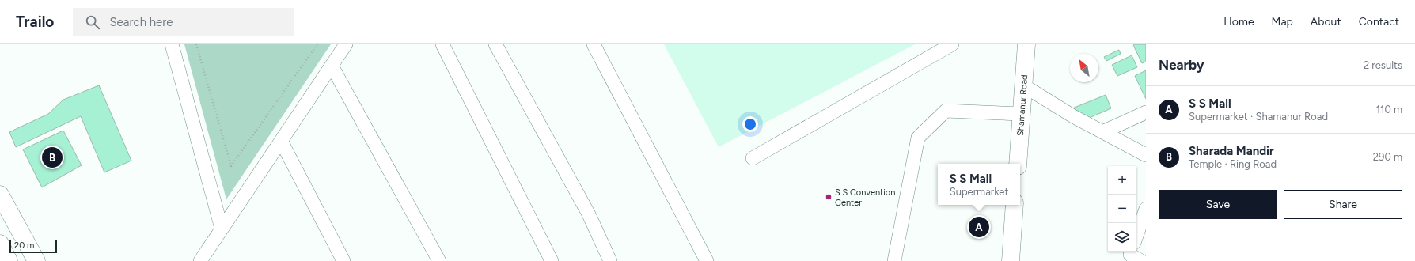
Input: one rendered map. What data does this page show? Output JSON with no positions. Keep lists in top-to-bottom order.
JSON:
{
  "streets": {
    "main road": ["Shamanur Road"]
  },
  "places": ["S S Convention Center"],
  "scale_bar": "20 m",
  "north": "top left",
  "page": {
    "header": "Trailo",
    "search": "Search here",
    "nav": [
      "Home",
      "Map",
      "About",
      "Contact"
    ],
    "heading": ["Nearby", "2 results"],
    "list": [
      {
        "mark": "A",
        "name": "S S Mall",
        "note": "Supermarket · Shamanur Road",
        "value": "110 m"
      },
      {
        "mark": "B",
        "name": "Sharada Mandir",
        "note": "Temple · Ring Road",
        "value": "290 m"
      }
    ],
    "pins": ["B", "A"],
    "popup": ["S S Mall", "Supermarket"],
    "map_buttons": ["+", "−"],
    "buttons": ["Save", "Share"],
    "scale": "20 m"
  }
}
